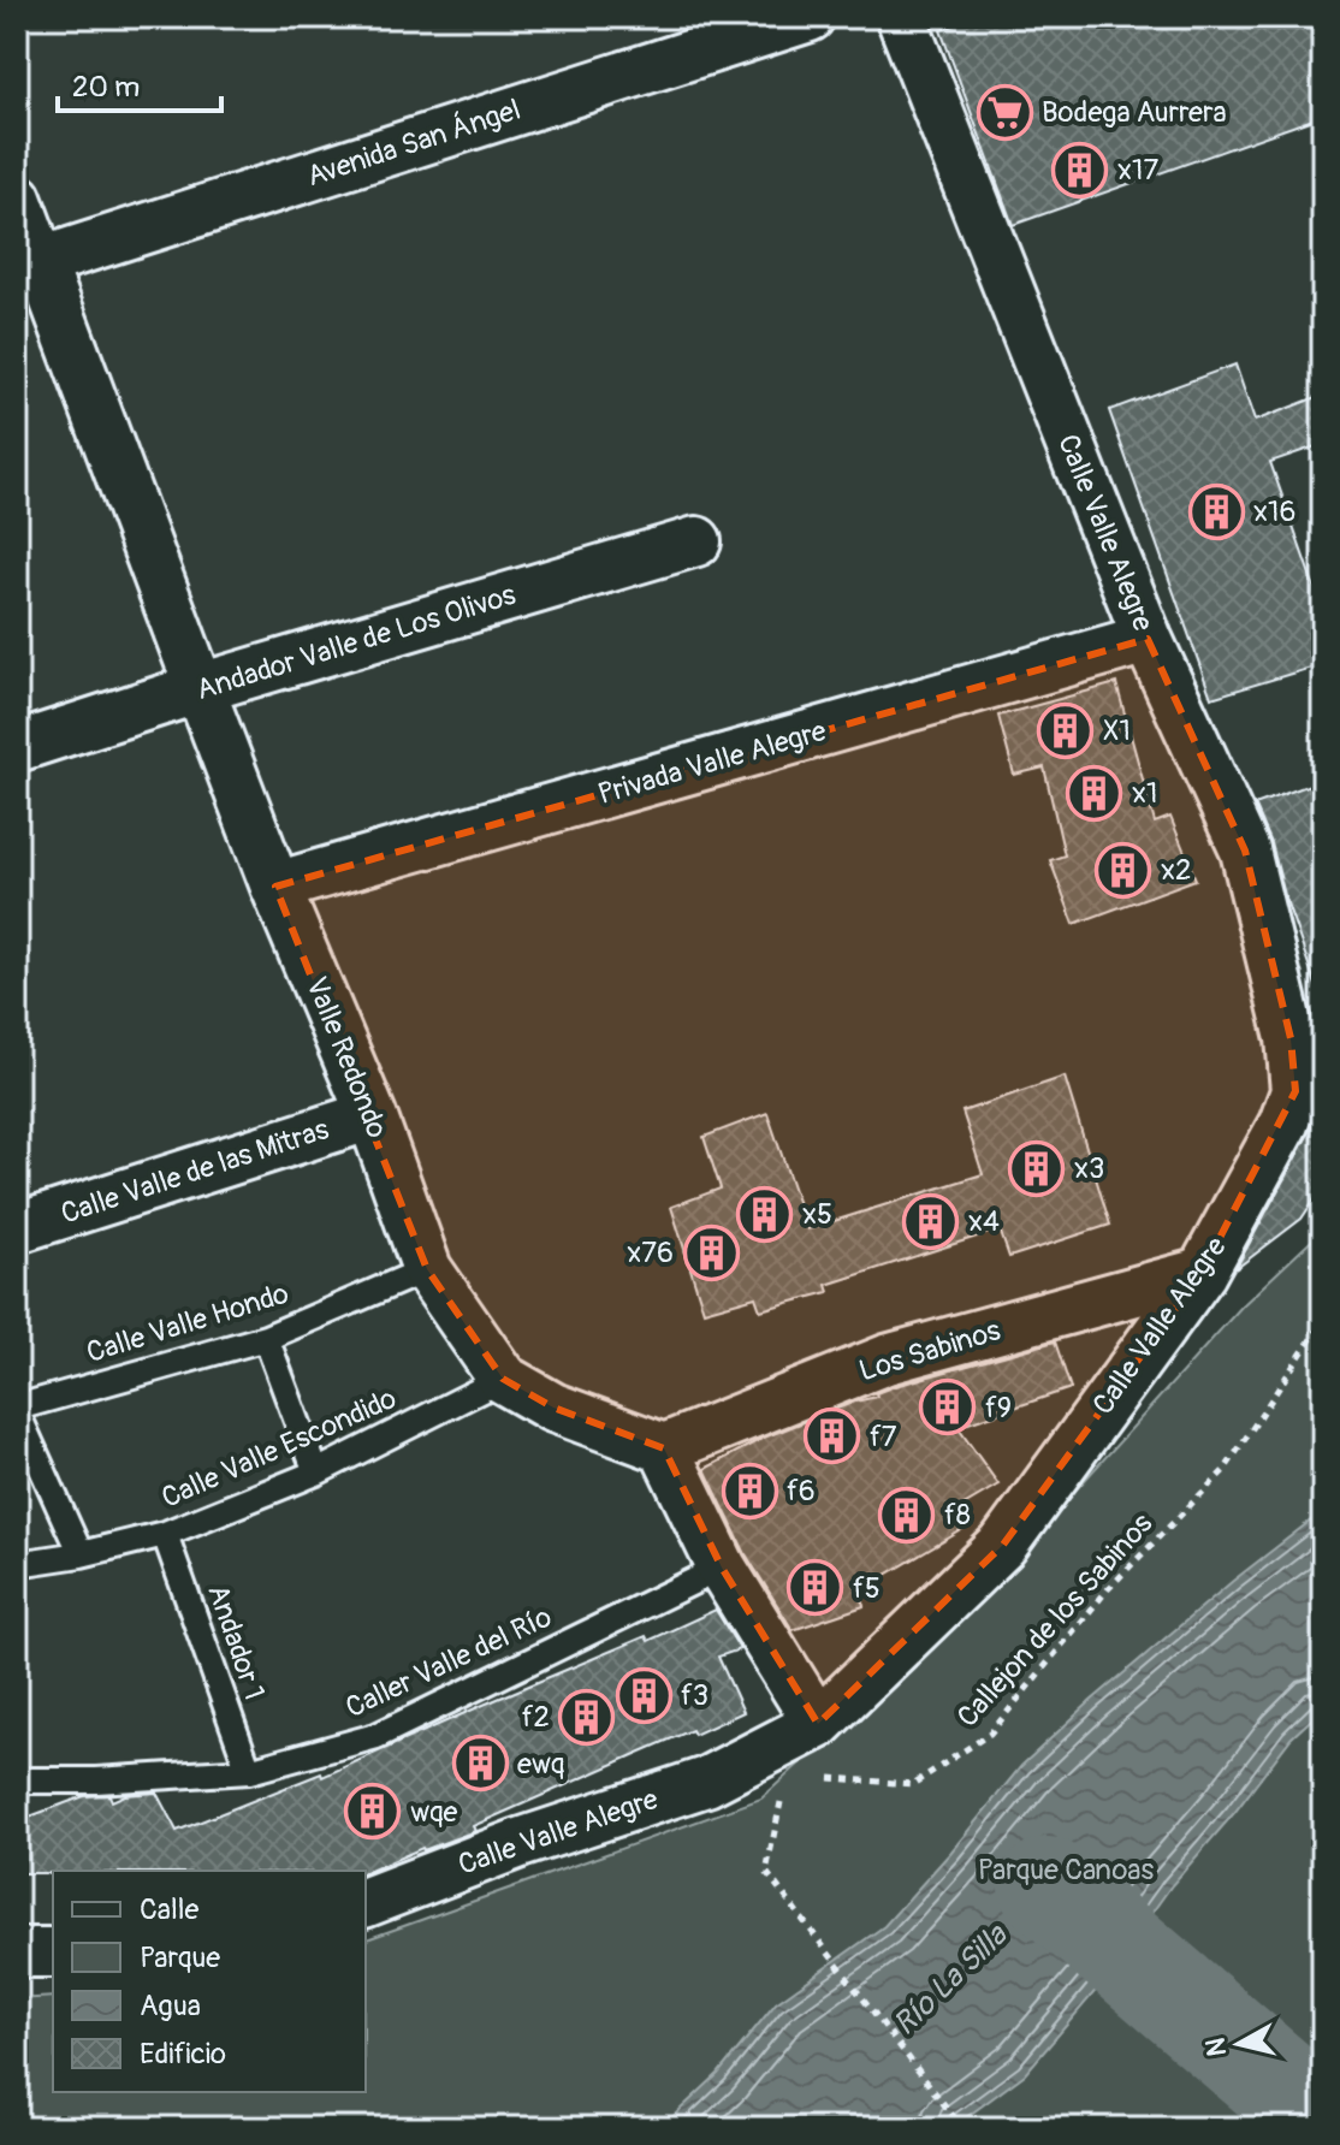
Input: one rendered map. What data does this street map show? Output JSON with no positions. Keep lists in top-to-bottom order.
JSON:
{
  "streets": {
    "street": [
      "Avenida San Ángel",
      "Calle Valle Alegre",
      "Andador Valle de Los Olivos",
      "Privada Valle Alegre",
      "Valle Redondo",
      "Calle Valle de las Mitras",
      "Los Sabinos"
    ],
    "lane": [
      "Calle Valle Hondo",
      "Calle Valle Escondido",
      "Andador 1",
      "Caller Valle del Río"
    ],
    "path": ["Callejon de los Sabinos"]
  },
  "crossings": [
    ["Avenida San Ángel", "Valle Redondo"],
    ["Calle Valle Alegre", "Privada Valle Alegre"],
    ["Calle Valle Alegre", "Los Sabinos"],
    ["Andador Valle de Los Olivos", "Valle Redondo"],
    ["Privada Valle Alegre", "Valle Redondo"],
    ["Valle Redondo", "Calle Valle de las Mitras"],
    ["Valle Redondo", "Calle Valle Hondo"],
    ["Valle Redondo", "Los Sabinos"],
    ["Valle Redondo", "Calle Valle Escondido"],
    ["Calle Valle Escondido", "Andador 1"],
    ["Andador 1", "Caller Valle del Río"]
  ],
  "water": ["Río La Silla"],
  "parks": ["Parque Canoas"],
  "places": {
    "supermarket": ["Bodega Aurrera"],
    "building": [
      "x17",
      "x16",
      "X1",
      "x1",
      "x2",
      "x3",
      "x5",
      "x4",
      "x76",
      "f9",
      "f7",
      "f6",
      "f8",
      "f5",
      "f3",
      "f2",
      "ewq",
      "wqe"
    ]
  },
  "legend": [
    "Calle",
    "Parque",
    "Agua",
    "Edificio"
  ],
  "scale_bar": "20 m",
  "north": "left"
}
